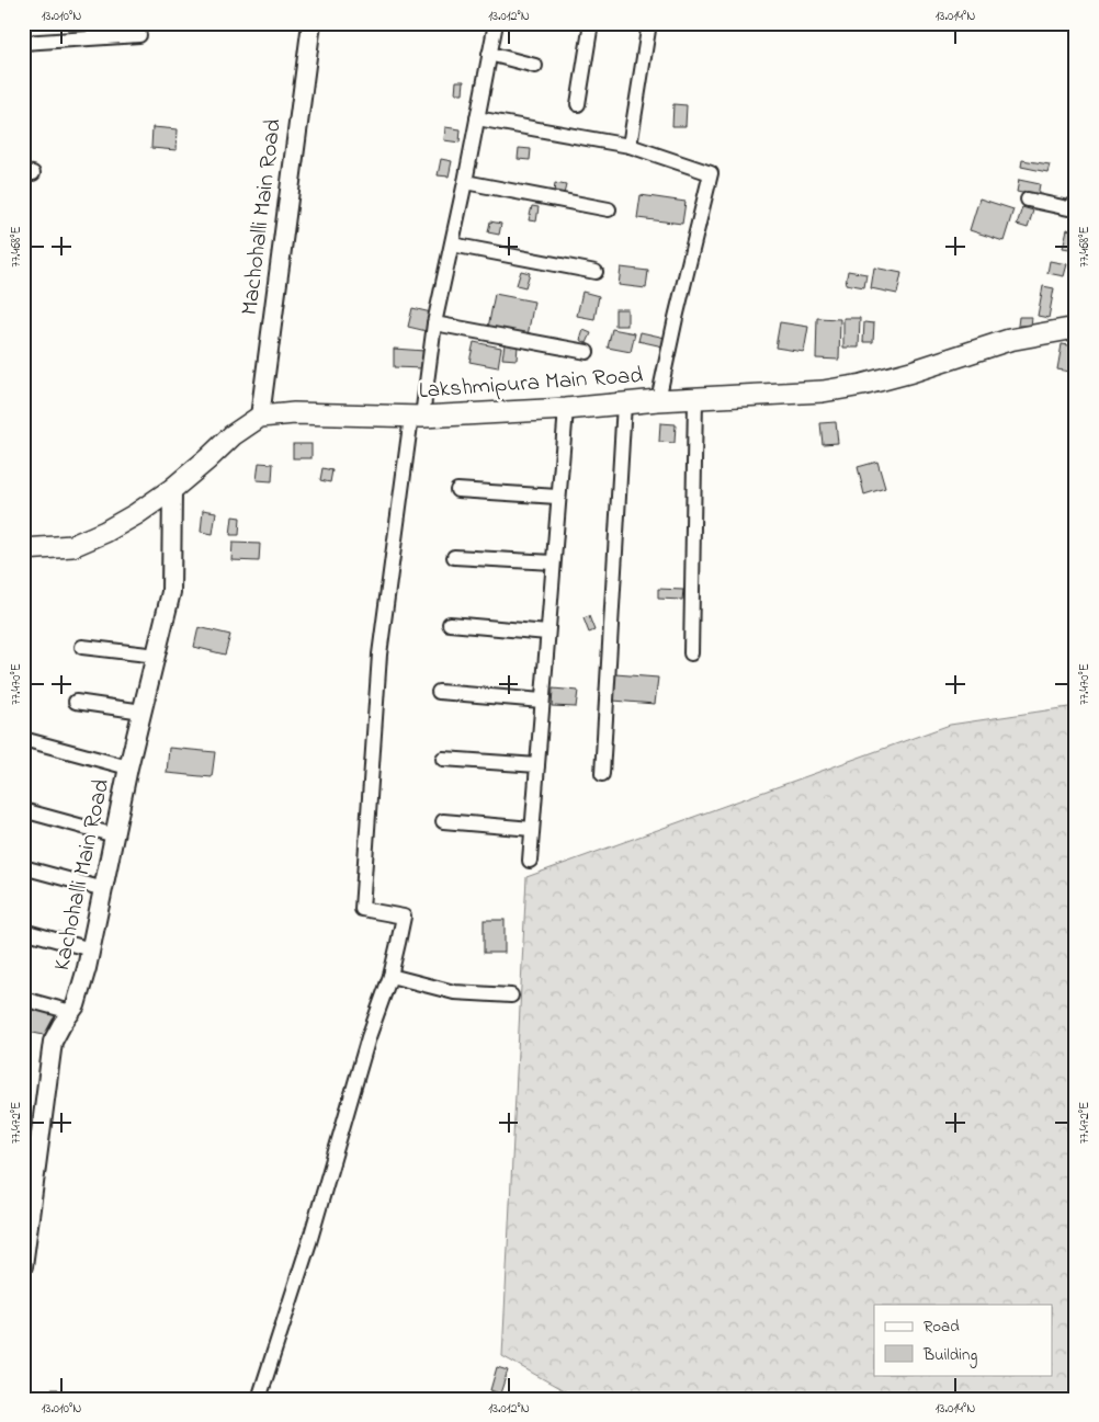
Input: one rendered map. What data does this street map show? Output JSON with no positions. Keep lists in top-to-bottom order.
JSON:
{
  "streets": {
    "main road": ["Lakshmipura Main Road"],
    "street": ["Machohalli Main Road", "Kachohalli Main Road"]
  },
  "crossings": [
    ["Machohalli Main Road", "Lakshmipura Main Road"],
    ["Lakshmipura Main Road", "Kachohalli Main Road"]
  ],
  "legend": ["Road", "Building"],
  "coordinates": [
    "13.010°N",
    "13.012°N",
    "13.014°N",
    "77.468°E",
    "77.470°E",
    "77.472°E"
  ]
}
